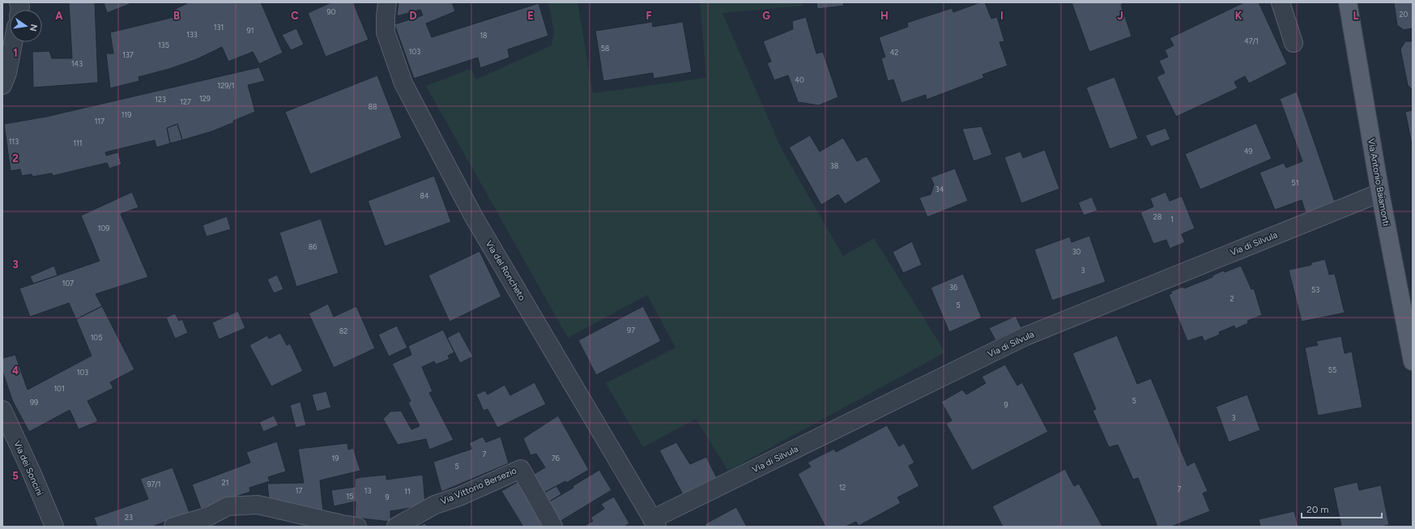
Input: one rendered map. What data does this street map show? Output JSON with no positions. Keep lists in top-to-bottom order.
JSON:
{
  "streets": {
    "main road": ["Via Antonio Baiamonti"],
    "street": [
      "Via di Silvula",
      "Via del Roncheto",
      "Via dei Soncini",
      "Via Vittorio Bersezio"
    ]
  },
  "crossings": [
    ["Via Antonio Baiamonti", "Via di Silvula"],
    ["Via di Silvula", "Via del Roncheto"]
  ],
  "house_numbers": [
    "90",
    "20",
    "131",
    "91",
    "133",
    "18",
    "47/1",
    "135",
    "58",
    "103",
    "42",
    "137",
    "143",
    "40",
    "129/1",
    "129",
    "123",
    "127",
    "88",
    "119",
    "117",
    "113",
    "111",
    "49",
    "38",
    "51",
    "34",
    "84",
    "28",
    "1",
    "109",
    "86",
    "30",
    "3",
    "107",
    "36",
    "53",
    "2",
    "5",
    "97",
    "82",
    "105",
    "55",
    "103",
    "101",
    "5",
    "99",
    "9",
    "3",
    "7",
    "19",
    "76",
    "5",
    "21",
    "97/1",
    "12",
    "7",
    "17",
    "13",
    "11",
    "15",
    "9",
    "23"
  ],
  "scale_bar": "20 m",
  "north": "right",
  "grid": {
    "columns": [
      "A",
      "B",
      "C",
      "D",
      "E",
      "F",
      "G",
      "H",
      "I",
      "J",
      "K",
      "L"
    ],
    "rows": [
      "1",
      "2",
      "3",
      "4",
      "5"
    ]
  }
}
